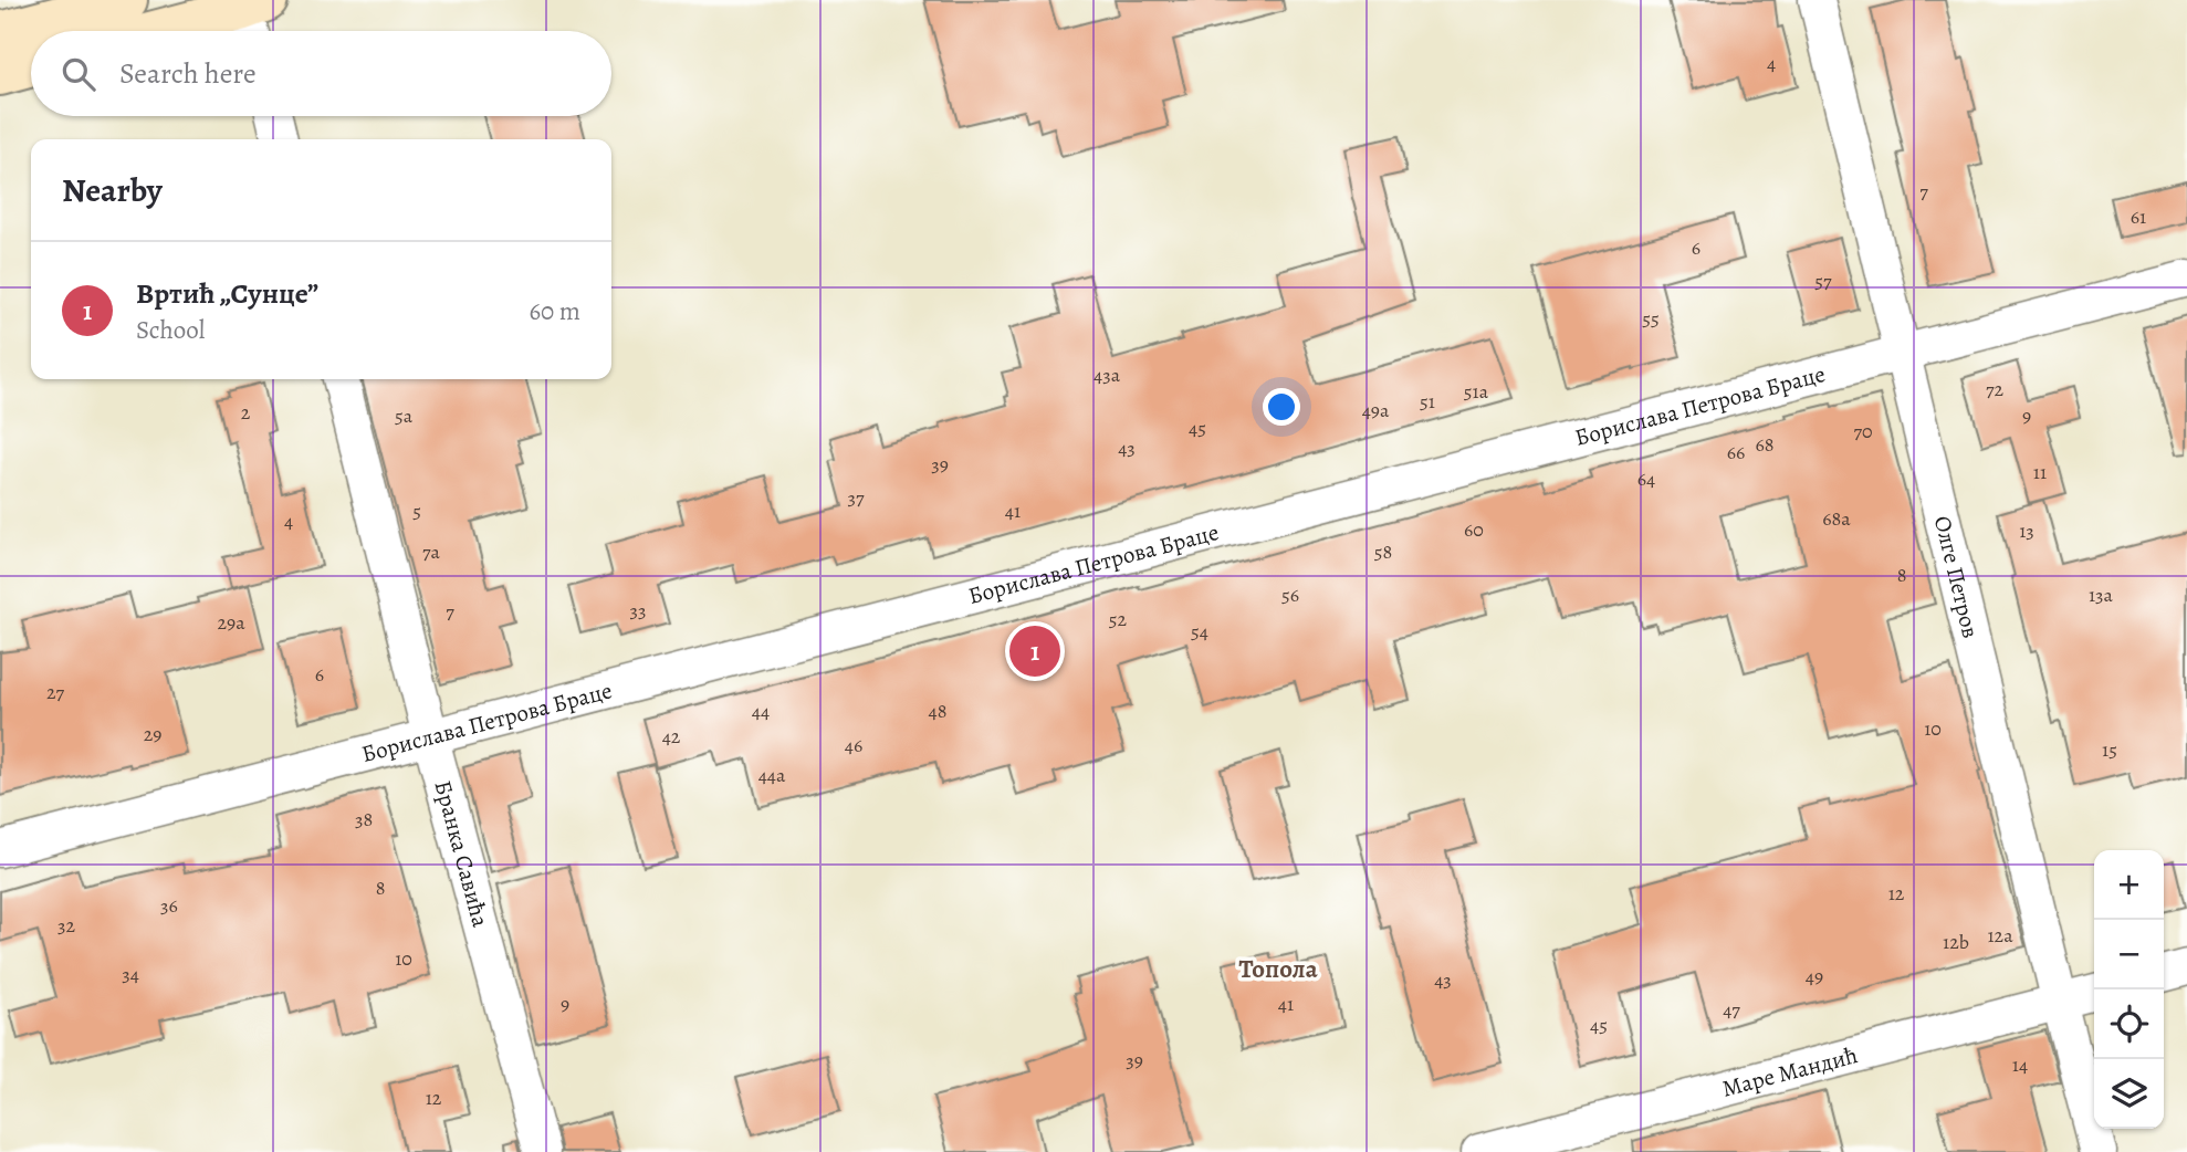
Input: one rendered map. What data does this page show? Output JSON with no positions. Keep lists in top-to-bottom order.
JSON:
{
  "streets": {
    "street": [
      "Борислава Петрова Браце",
      "Олге Петров",
      "Бранка Савића",
      "Маре Мандић"
    ]
  },
  "crossings": [
    ["Борислава Петрова Браце", "Олге Петров"],
    ["Борислава Петрова Браце", "Бранка Савића"],
    ["Олге Петров", "Маре Мандић"]
  ],
  "districts": ["Топола"],
  "house_numbers": [
    "4",
    "7",
    "61",
    "6",
    "57",
    "55",
    "43a",
    "72",
    "51a",
    "51",
    "49a",
    "2",
    "5a",
    "9",
    "45",
    "70",
    "68",
    "43",
    "66",
    "39",
    "11",
    "64",
    "37",
    "5",
    "41",
    "68a",
    "4",
    "60",
    "13",
    "7a",
    "58",
    "8",
    "56",
    "13a",
    "33",
    "7",
    "52",
    "29a",
    "54",
    "6",
    "27",
    "44",
    "48",
    "10",
    "29",
    "42",
    "46",
    "15",
    "44a",
    "38",
    "8",
    "12",
    "36",
    "32",
    "12a",
    "12b",
    "10",
    "34",
    "49",
    "43",
    "9",
    "41",
    "47",
    "45",
    "39",
    "14",
    "12"
  ],
  "page": {
    "search": "Search here",
    "heading": "Nearby",
    "list": [
      {
        "mark": "1",
        "name": "Вртић „Сунце”",
        "note": "School",
        "value": "60 m"
      }
    ],
    "pins": "1",
    "map_buttons": ["+", "−"]
  }
}
